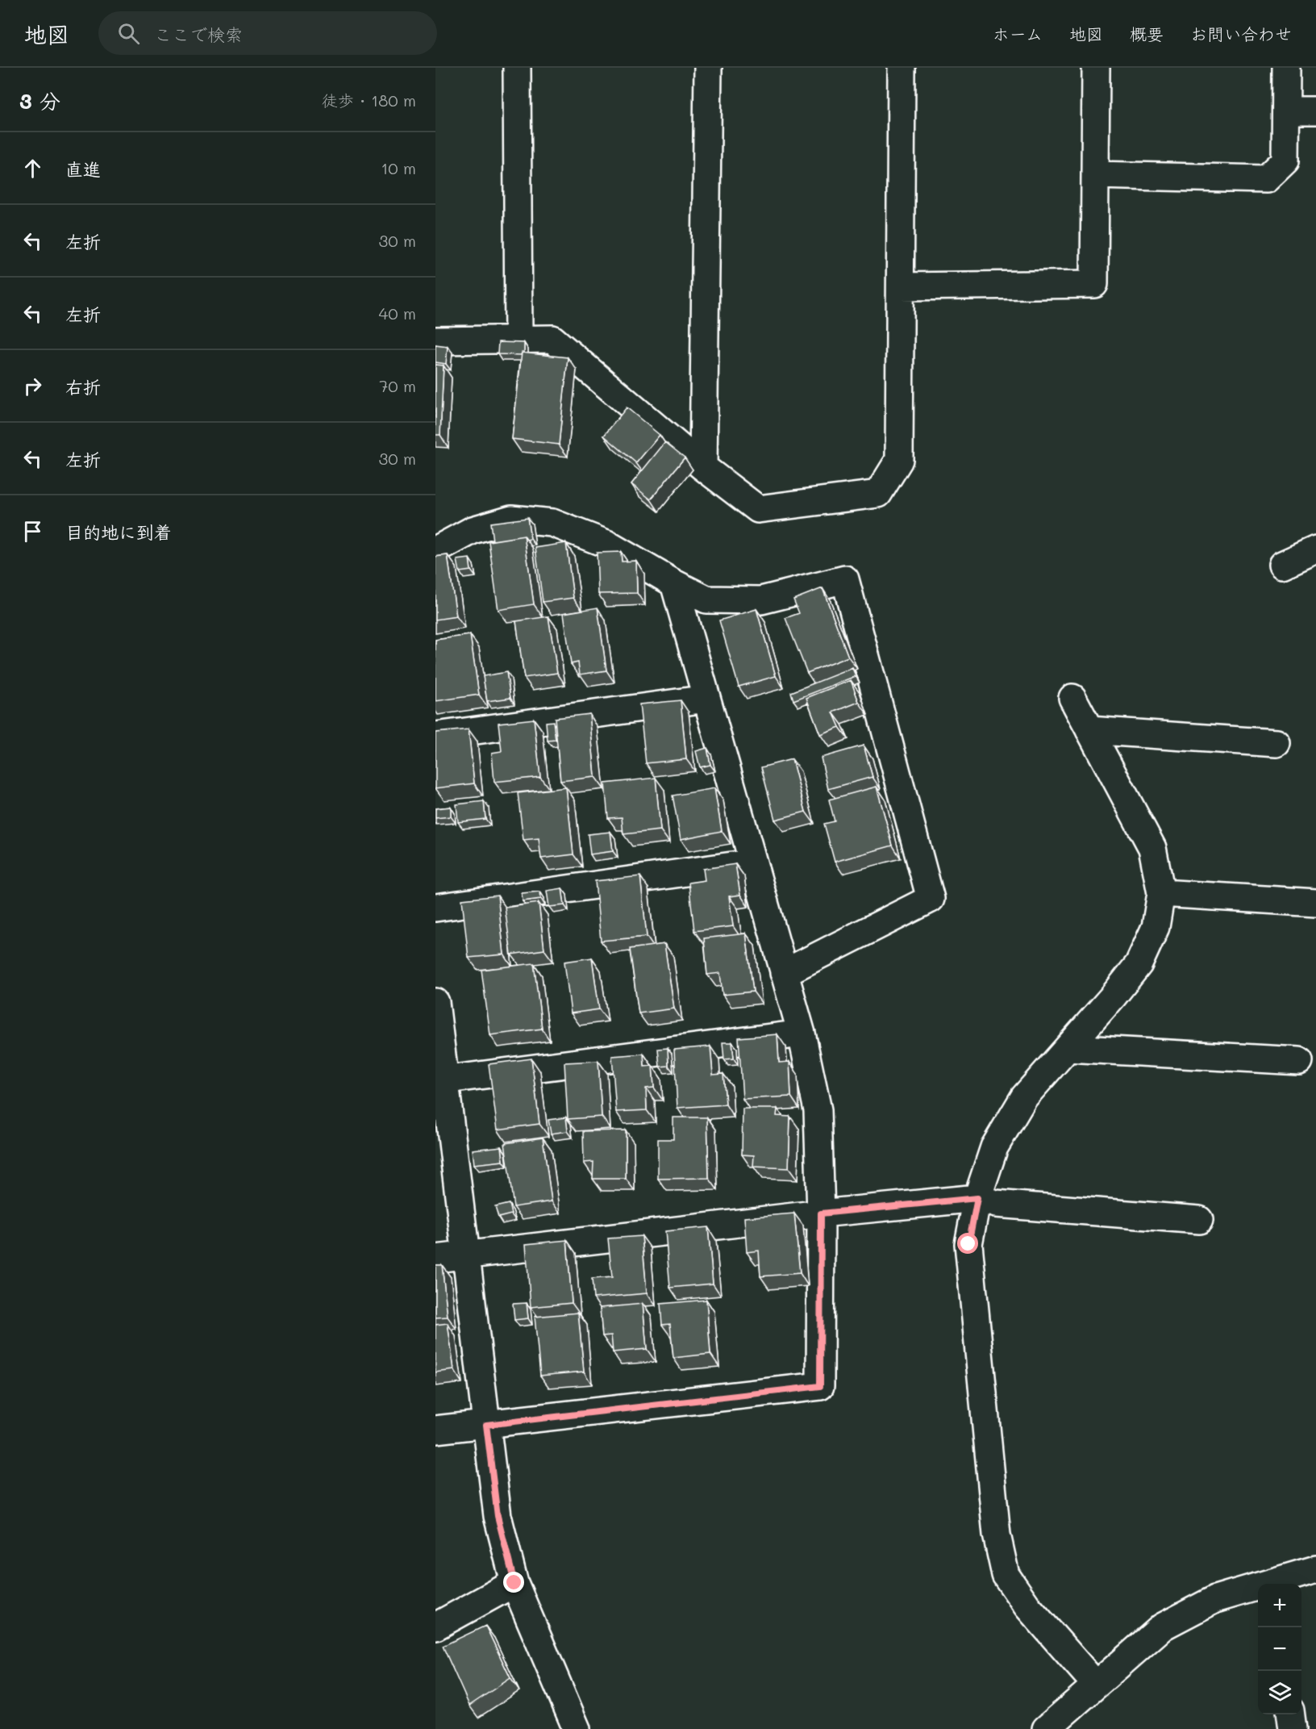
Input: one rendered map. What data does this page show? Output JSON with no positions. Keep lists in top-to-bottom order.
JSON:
{
  "page": {
    "header": "地図",
    "search": "ここで検索",
    "nav": [
      "ホーム",
      "地図",
      "概要",
      "お問い合わせ"
    ],
    "heading": ["3 分", "徒歩 · 180 m"],
    "list": [
      ["直進", "10 m"],
      ["左折", "30 m"],
      ["左折", "40 m"],
      ["右折", "70 m"],
      ["左折", "30 m"],
      "目的地に到着"
    ],
    "map_buttons": ["+", "−"]
  }
}
